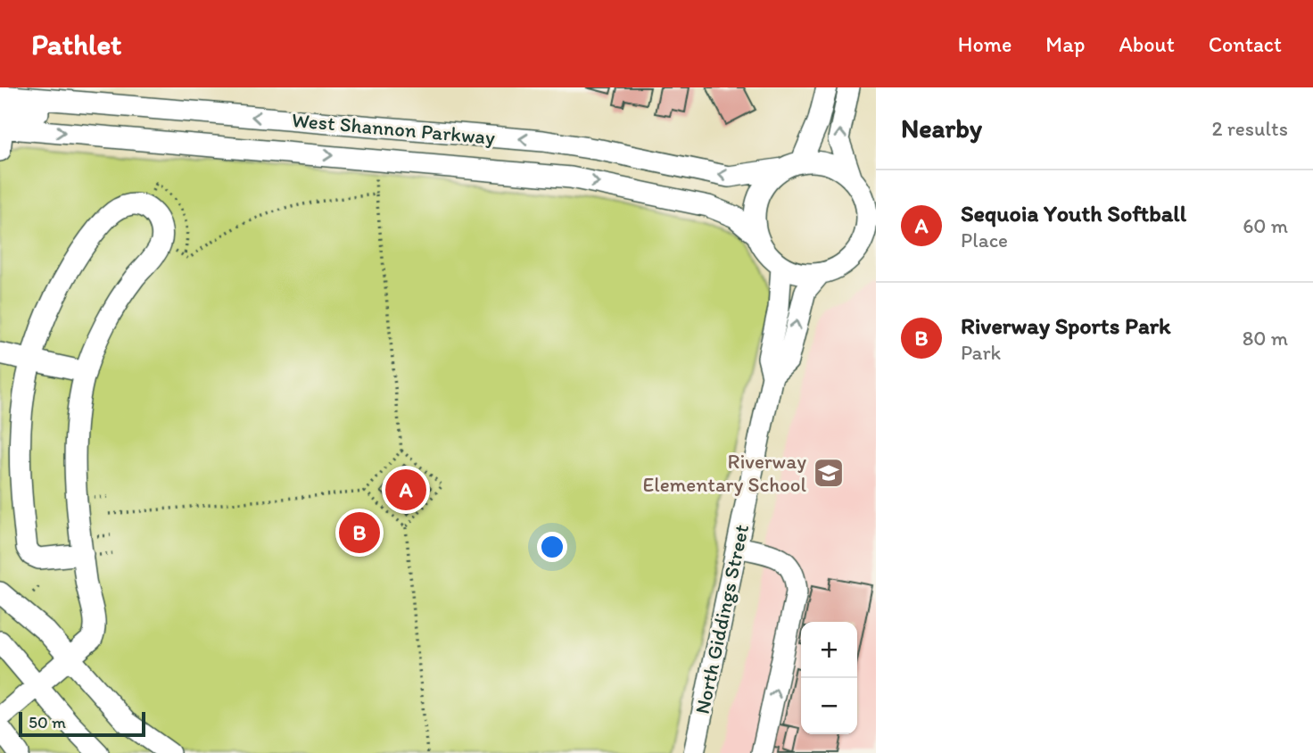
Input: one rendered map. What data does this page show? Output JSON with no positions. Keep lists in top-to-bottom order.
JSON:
{
  "streets": {
    "street": ["West Shannon Parkway", "North Giddings Street"]
  },
  "crossings": [
    ["West Shannon Parkway", "North Giddings Street"]
  ],
  "places": {
    "school or university": ["Riverway Elementary School"]
  },
  "scale_bar": "50 m",
  "page": {
    "header": "Pathlet",
    "nav": [
      "Home",
      "Map",
      "About",
      "Contact"
    ],
    "heading": ["Nearby", "2 results"],
    "list": [
      {
        "mark": "A",
        "name": "Sequoia Youth Softball",
        "note": "Place",
        "value": "60 m"
      },
      {
        "mark": "B",
        "name": "Riverway Sports Park",
        "note": "Park",
        "value": "80 m"
      }
    ],
    "pins": ["A", "B"],
    "map_buttons": ["+", "−"],
    "scale": "50 m"
  }
}
